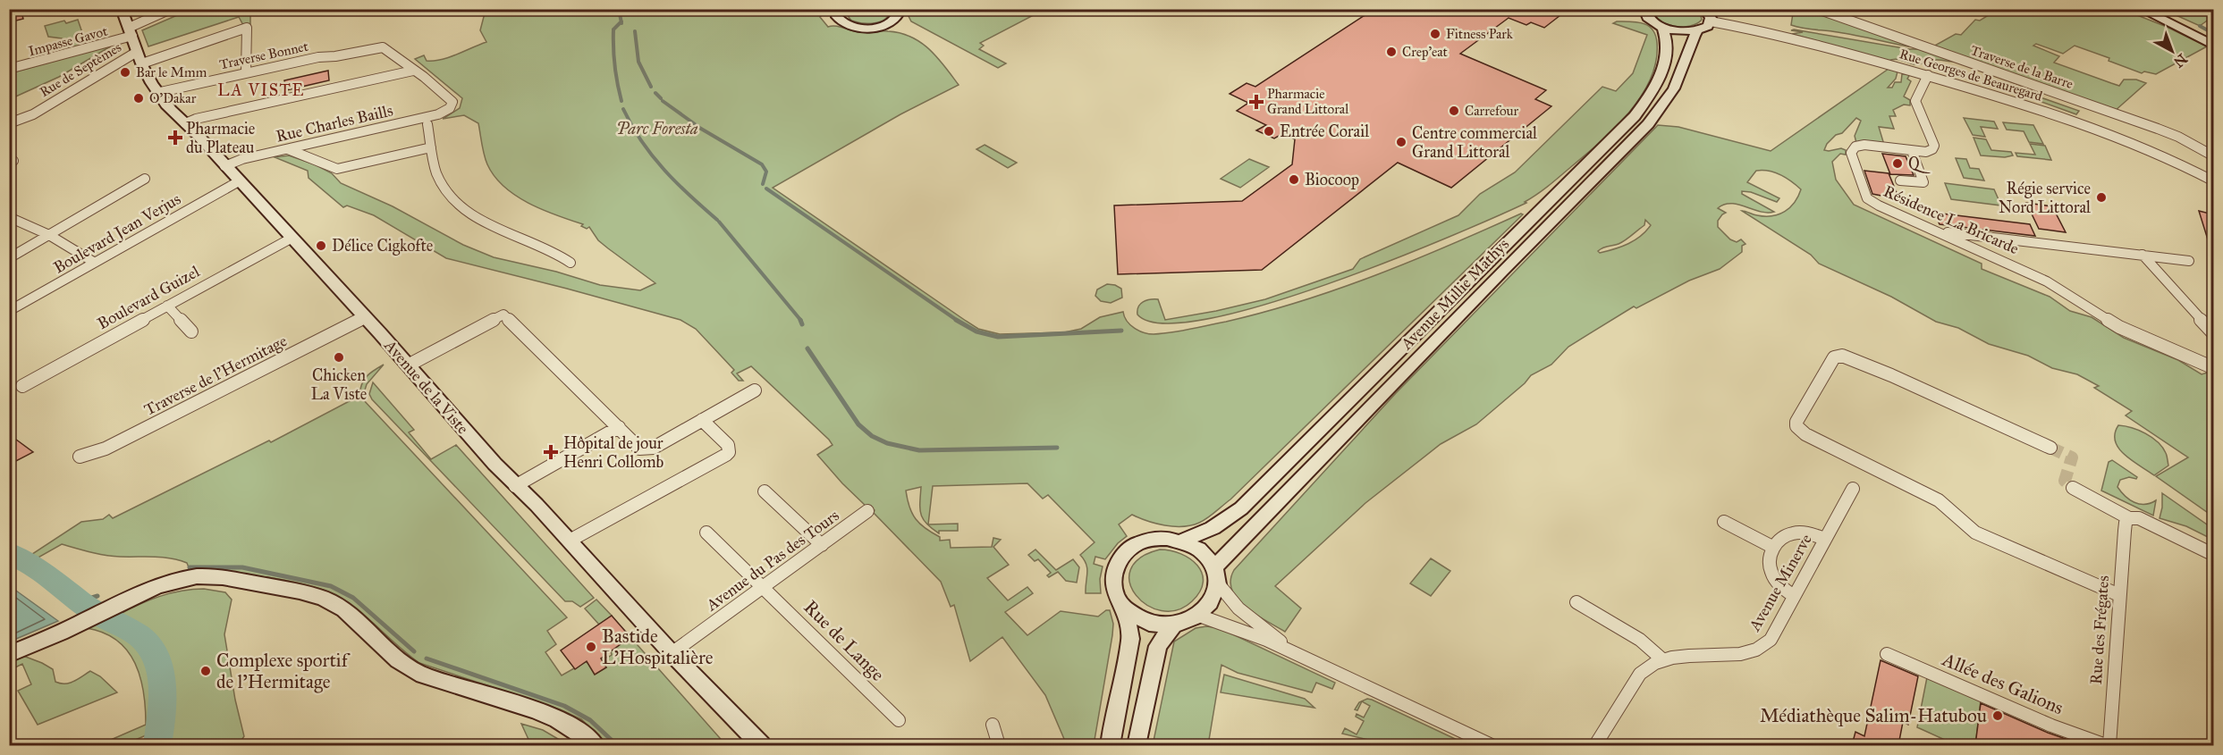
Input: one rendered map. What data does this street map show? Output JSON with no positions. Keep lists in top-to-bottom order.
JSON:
{
  "streets": {
    "street": [
      "Impasse Gavot",
      "Traverse Bonnet",
      "Traverse de la Barre",
      "Rue de Septèmes",
      "Rue Georges de Beauregard",
      "Rue Charles Baills",
      "Résidence La Bricarde",
      "Boulevard Jean Verjus",
      "Avenue Millie Mathys",
      "Boulevard Guizel",
      "Traverse de l'Hermitage",
      "Avenue de la Viste",
      "Avenue du Pas des Tours",
      "Avenue Minerve",
      "Rue des Frégates",
      "Rue de Lange",
      "Allée des Galions"
    ]
  },
  "crossings": [
    ["Impasse Gavot", "Avenue de la Viste"],
    ["Traverse Bonnet", "Rue de Septèmes"],
    ["Traverse Bonnet", "Rue Charles Baills"],
    ["Traverse Bonnet", "Avenue de la Viste"],
    ["Rue de Septèmes", "Avenue de la Viste"],
    ["Rue Georges de Beauregard", "Résidence La Bricarde"],
    ["Rue Charles Baills", "Avenue de la Viste"],
    ["Boulevard Jean Verjus", "Avenue de la Viste"],
    ["Boulevard Guizel", "Avenue de la Viste"],
    ["Traverse de l'Hermitage", "Avenue de la Viste"],
    ["Avenue de la Viste", "Avenue du Pas des Tours"],
    ["Avenue du Pas des Tours", "Rue de Lange"],
    ["Rue des Frégates", "Allée des Galions"]
  ],
  "districts": ["LA VISTE"],
  "parks": ["Parc Foresta"],
  "places": {
    "other": [
      "Fitness Park",
      "Crep'eat",
      "Bar le Mmm",
      "O'Dakar",
      "Carrefour",
      "Entrée Corail",
      "Centre commercial Grand Littoral",
      "Q",
      "Biocoop",
      "Régie service Nord Littoral",
      "Délice Cigkofte",
      "Chicken La Viste",
      "Bastide L'Hospitalière",
      "Complexe sportif de l'Hermitage",
      "Médiathèque Salim-Hatubou"
    ],
    "health": ["Pharmacie Grand Littoral", "Pharmacie du Plateau", "Hôpital de jour Henri Collomb"]
  },
  "north": "bottom right"
}
